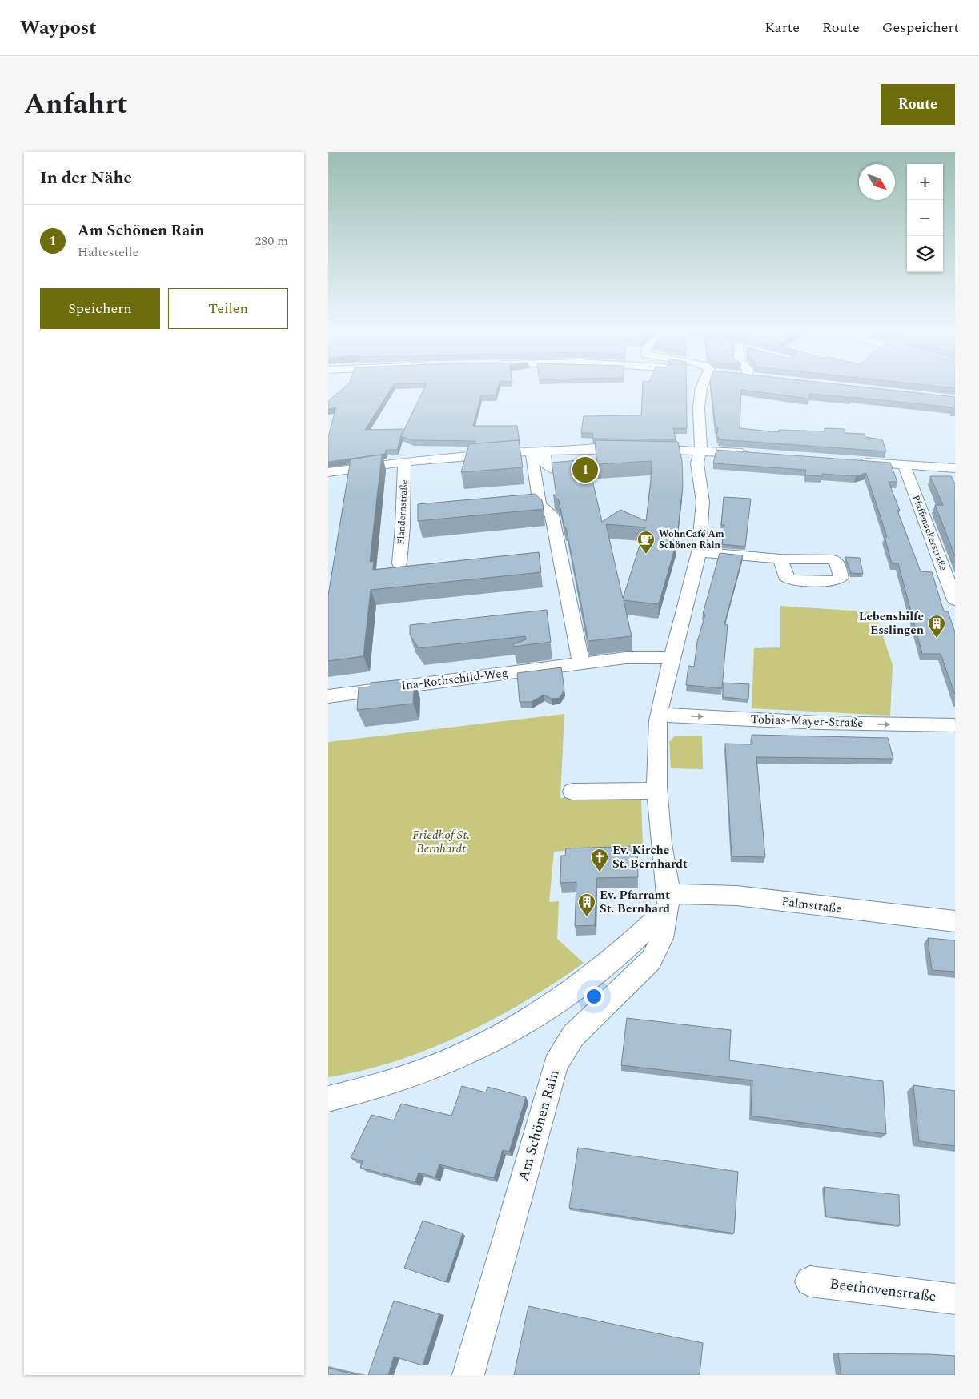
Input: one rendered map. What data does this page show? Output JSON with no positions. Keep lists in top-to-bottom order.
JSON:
{
  "streets": {
    "street": [
      "Flandernstraße",
      "Pfaffenackerstraße",
      "Ina-Rothschild-Weg",
      "Tobias-Mayer-Straße",
      "Palmstraße",
      "Am Schönen Rain",
      "Beethovenstraße"
    ]
  },
  "crossings": [
    ["Flandernstraße", "Am Schönen Rain"],
    ["Ina-Rothschild-Weg", "Am Schönen Rain"],
    ["Tobias-Mayer-Straße", "Am Schönen Rain"],
    ["Palmstraße", "Am Schönen Rain"]
  ],
  "one_way": ["Tobias-Mayer-Straße"],
  "parks": ["Friedhof St. Bernhardt"],
  "places": {
    "cafe": ["WohnCafé Am Schönen Rain"],
    "building": ["Lebenshilfe Esslingen", "Ev. Pfarramt St. Bernhard"],
    "church": ["Ev. Kirche St. Bernhardt"]
  },
  "north": "bottom right",
  "page": {
    "header": "Waypost",
    "nav": ["Karte", "Route", "Gespeichert"],
    "title": "Anfahrt",
    "buttons": [
      "Route",
      ["Speichern", "Teilen"]
    ],
    "heading": "In der Nähe",
    "map_buttons": ["+", "−"],
    "list": [
      {
        "mark": "1",
        "name": "Am Schönen Rain",
        "note": "Haltestelle",
        "value": "280 m"
      }
    ],
    "pins": "1"
  }
}
